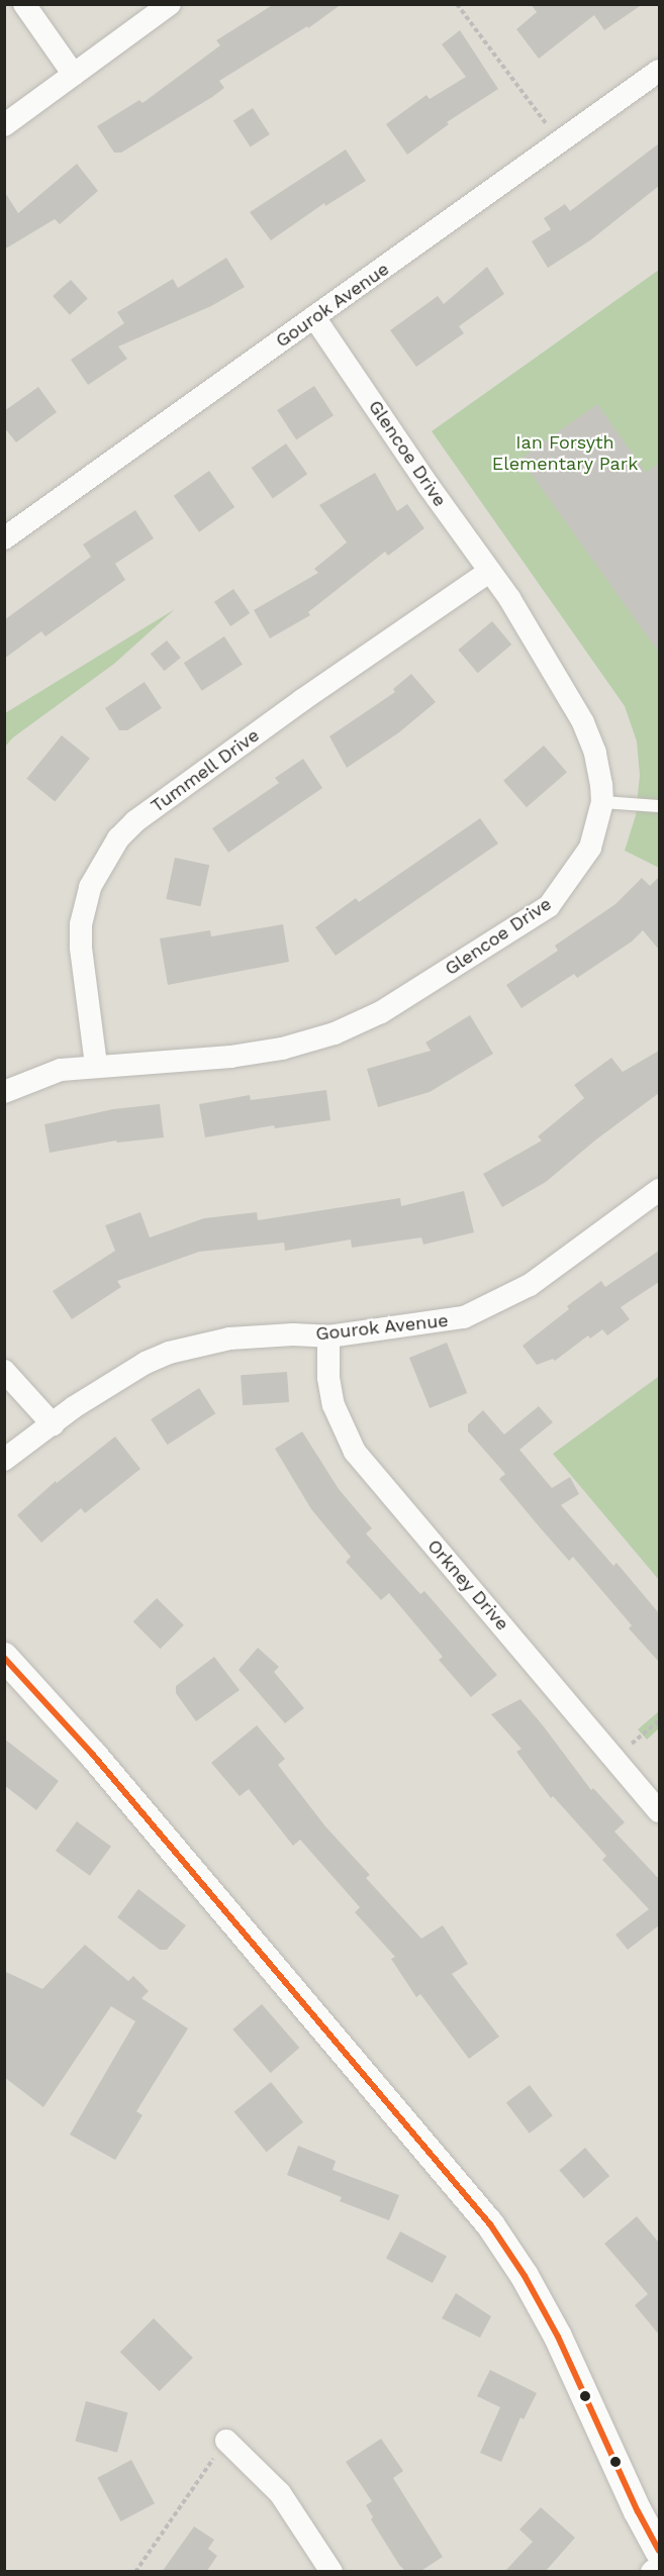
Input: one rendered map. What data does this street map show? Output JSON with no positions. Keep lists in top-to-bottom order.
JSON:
{
  "streets": {
    "street": [
      "Gourok Avenue",
      "Glencoe Drive",
      "Tummell Drive",
      "Orkney Drive"
    ]
  },
  "crossings": [
    ["Gourok Avenue", "Glencoe Drive"],
    ["Gourok Avenue", "Orkney Drive"],
    ["Glencoe Drive", "Tummell Drive"]
  ],
  "parks": ["Ian Forsyth Elementary Park"]
}
